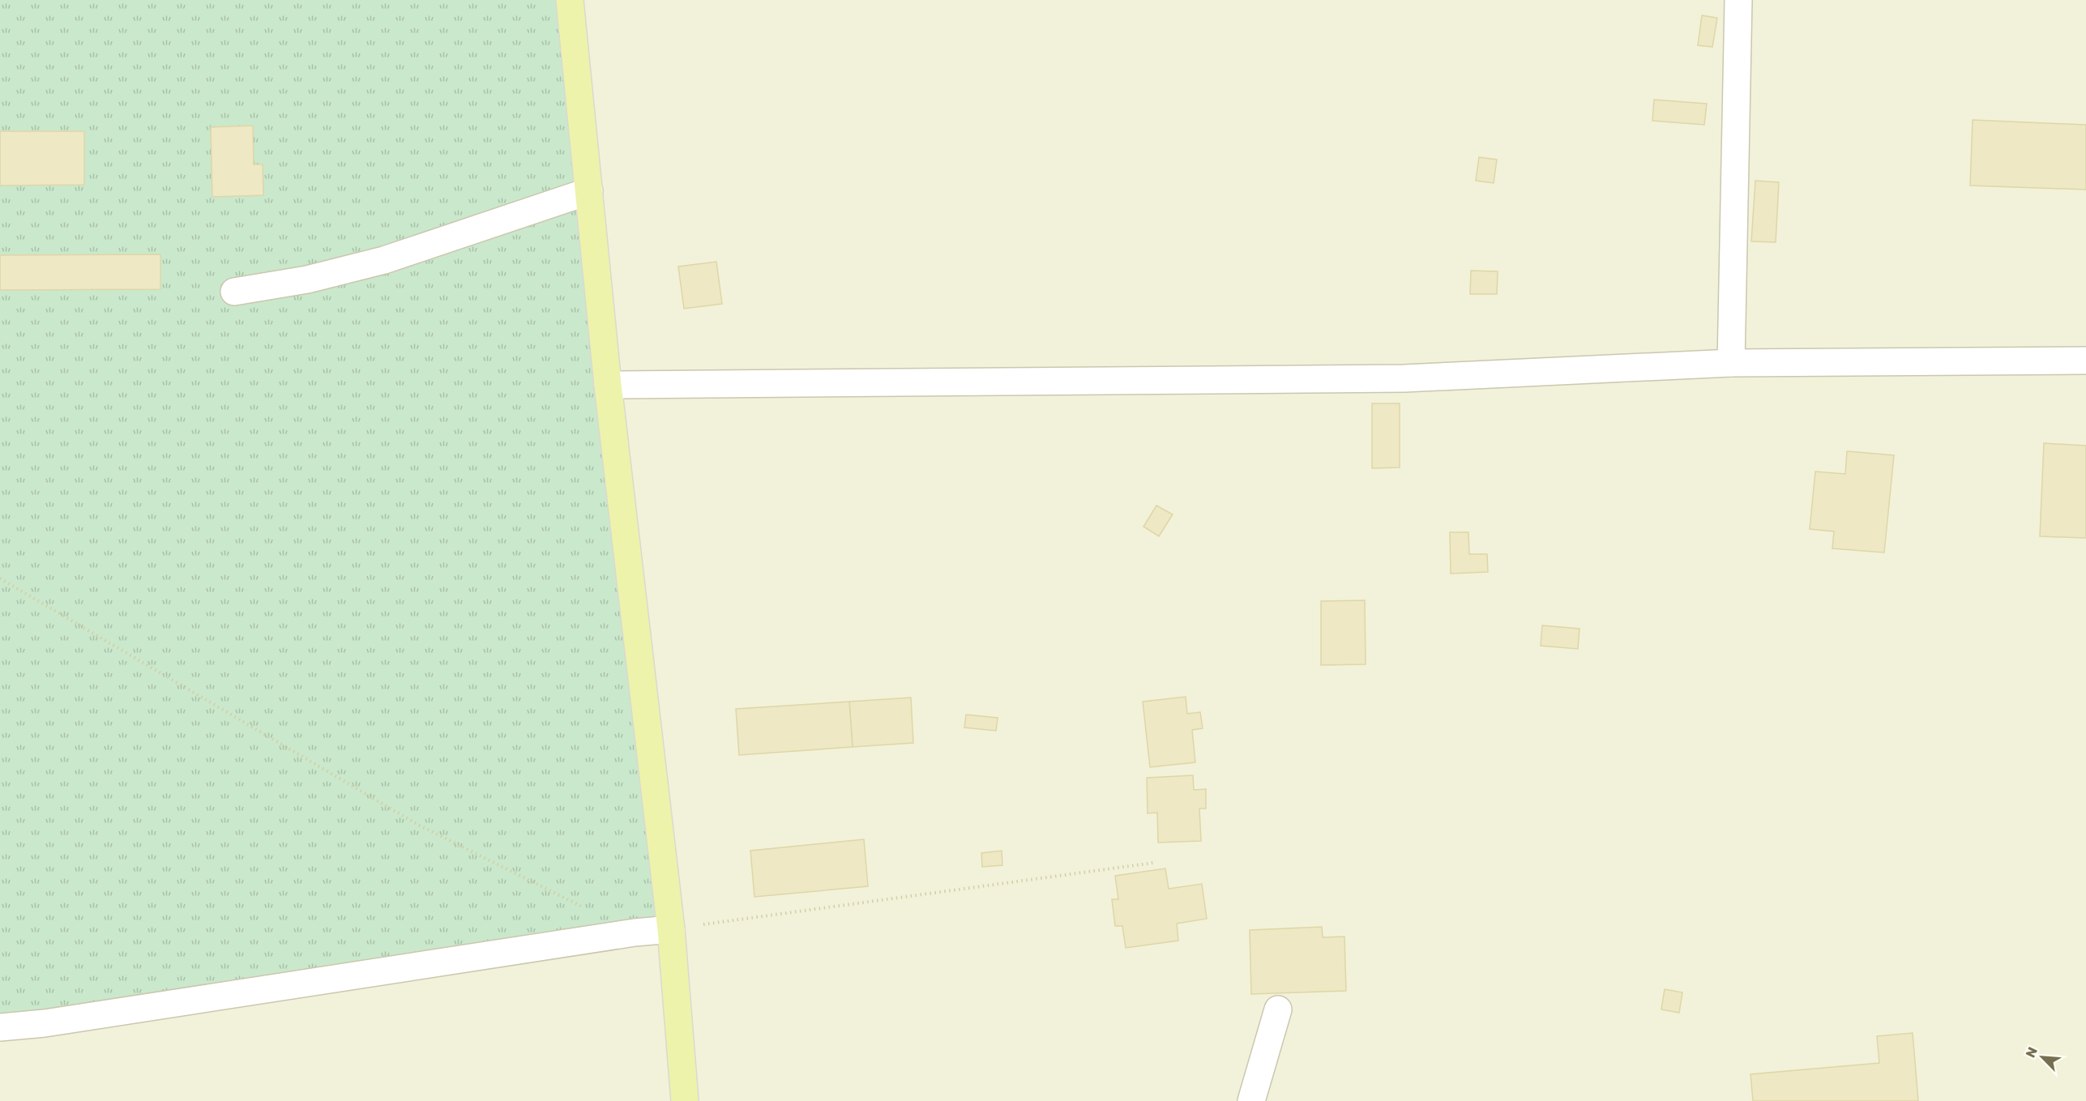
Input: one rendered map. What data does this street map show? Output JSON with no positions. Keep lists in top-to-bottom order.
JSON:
{
  "north": "top left"
}
